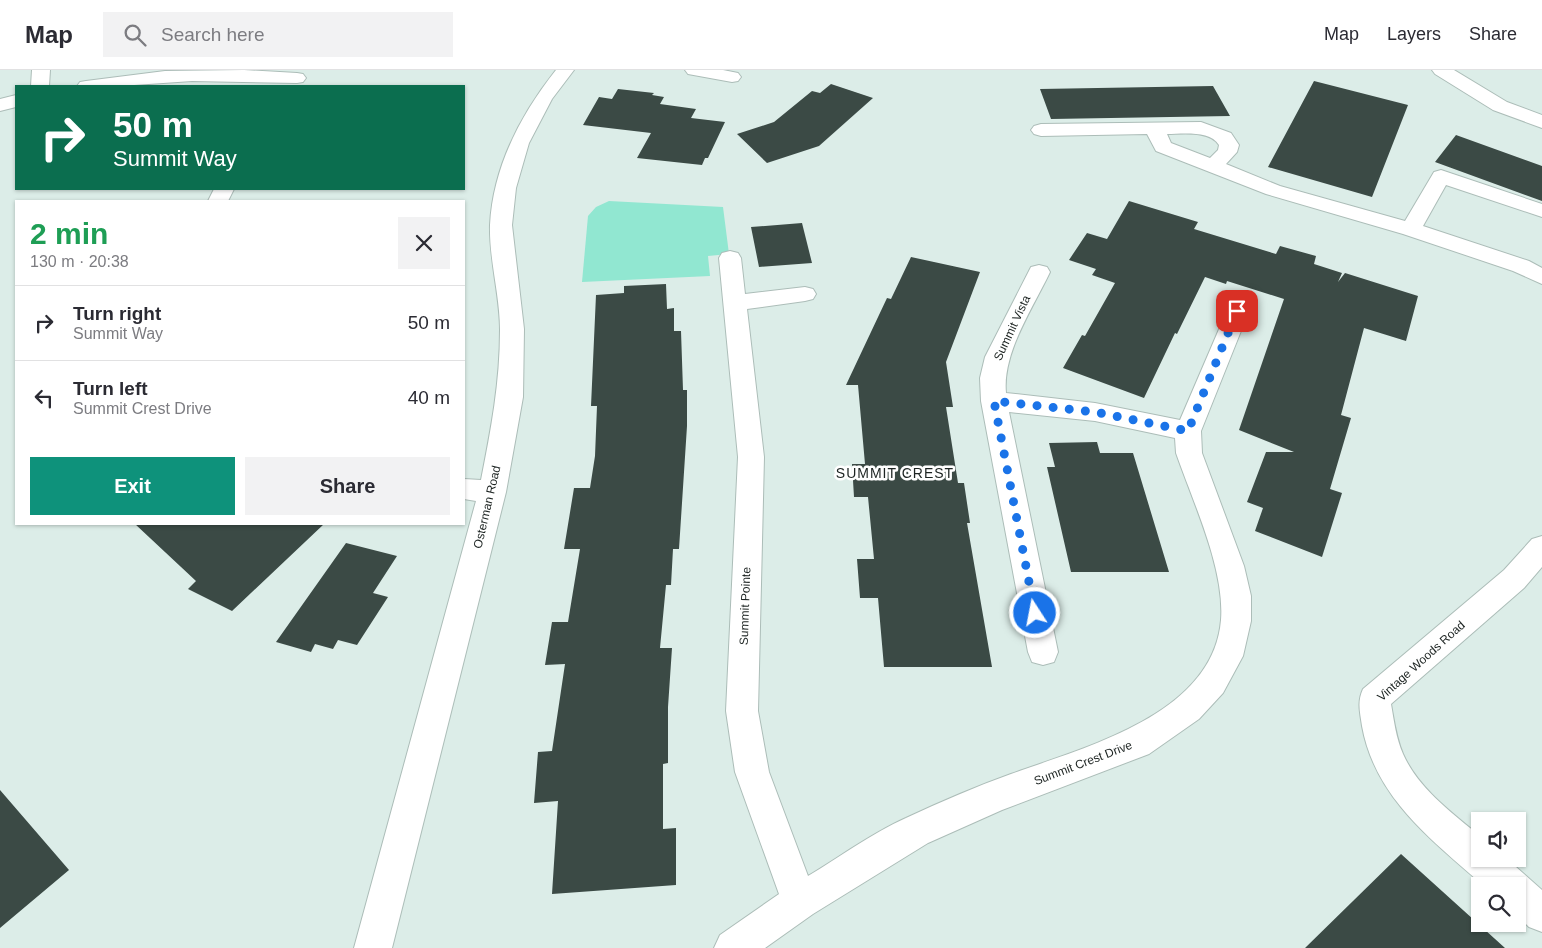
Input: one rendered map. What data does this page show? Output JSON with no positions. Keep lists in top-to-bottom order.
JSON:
{
  "streets": {
    "street": [
      "Summit Vista",
      "Osterman Road",
      "Summit Pointe",
      "Vintage Woods Road",
      "Summit Crest Drive"
    ]
  },
  "crossings": [
    ["Summit Pointe", "Summit Crest Drive"]
  ],
  "districts": ["SUMMIT CREST"],
  "page": {
    "header": "Map",
    "search": "Search here",
    "nav": ["Map", "Layers", "Share"],
    "turn": ["50 m", "Summit Way"],
    "heading": ["2 min", "130 m · 20:38"],
    "list": [
      {
        "name": "Turn right",
        "note": "Summit Way",
        "value": "50 m"
      },
      {
        "name": "Turn left",
        "note": "Summit Crest Drive",
        "value": "40 m"
      }
    ],
    "buttons": ["Exit", "Share"]
  }
}
